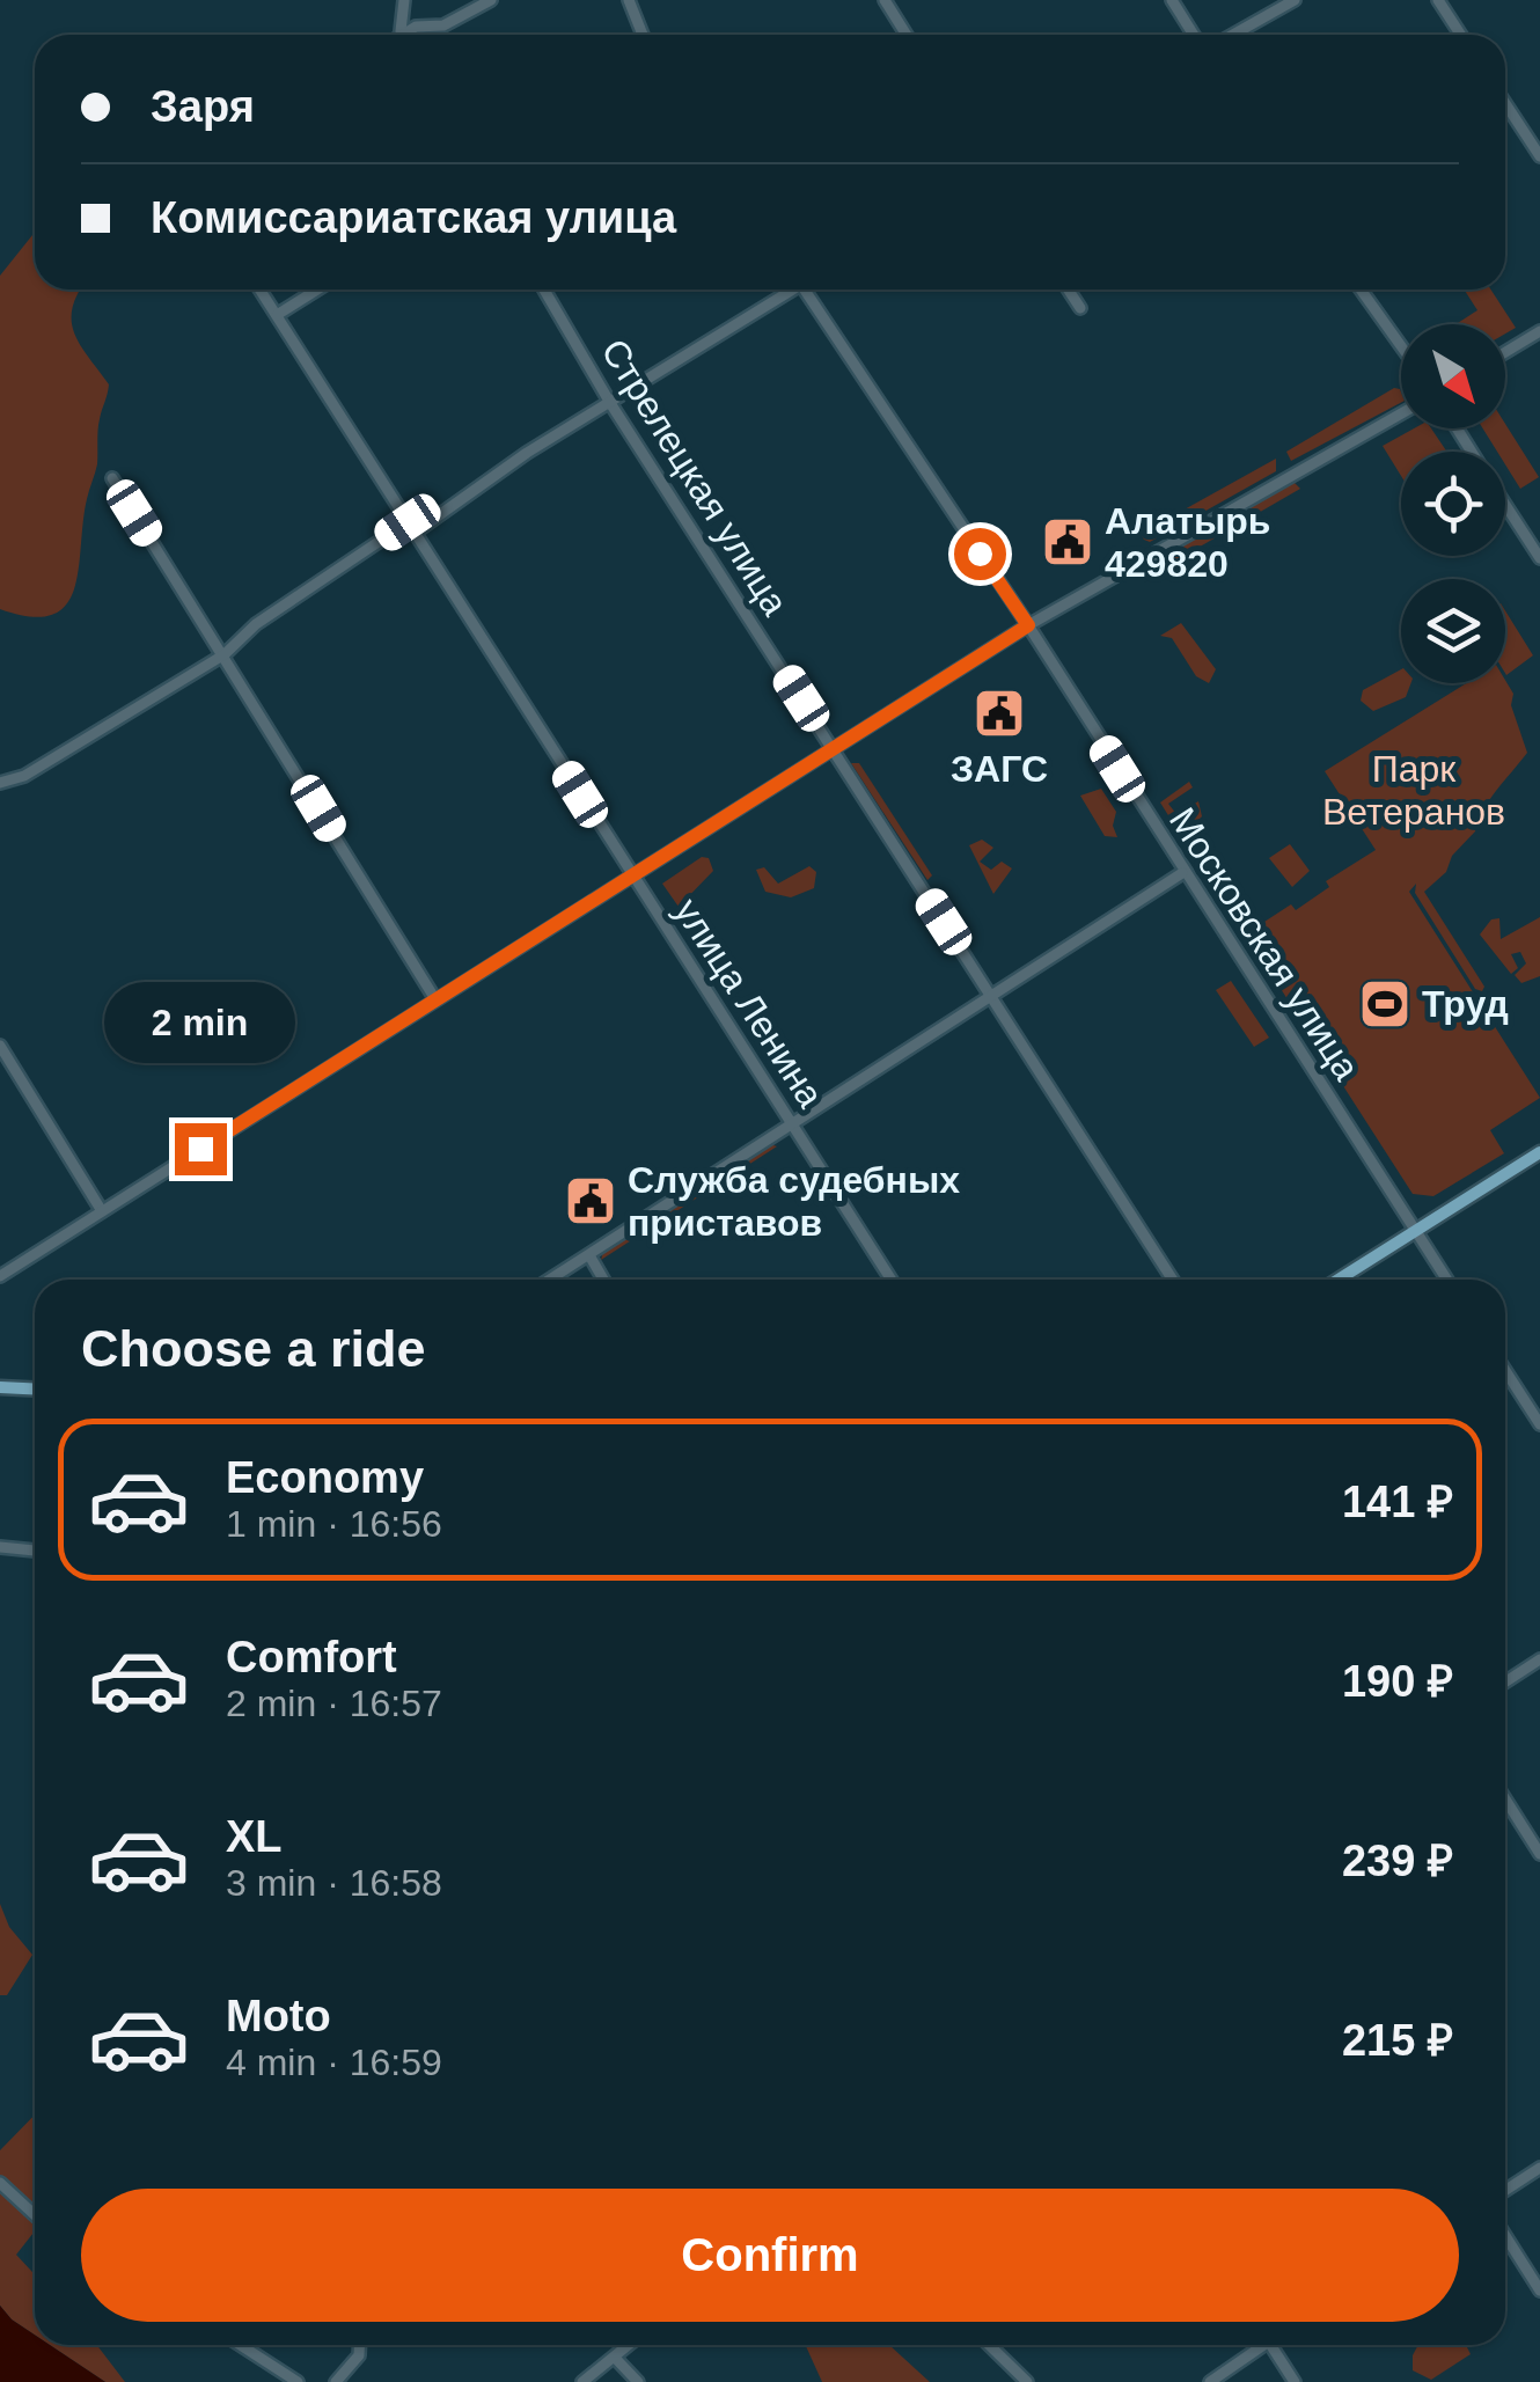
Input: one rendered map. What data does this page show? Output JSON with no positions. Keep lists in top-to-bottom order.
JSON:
{
  "streets": {
    "street": ["Стрелецкая улица", "Московская улица", "улица Ленина"]
  },
  "parks": ["Парк Ветеранов"],
  "places": {
    "public building": ["Алатырь 429820", "ЗАГС", "Служба судебных приставов"],
    "sports": ["Труд"]
  },
  "north": "bottom right",
  "page": {
    "banner": ["Заря", "Комиссариатская улица"],
    "bubble": "2 min",
    "heading": "Choose a ride",
    "list": [
      {
        "name": "Economy",
        "note": "1 min · 16:56",
        "value": "141 ₽"
      },
      {
        "name": "Comfort",
        "note": "2 min · 16:57",
        "value": "190 ₽"
      },
      {
        "name": "XL",
        "note": "3 min · 16:58",
        "value": "239 ₽"
      },
      {
        "name": "Moto",
        "note": "4 min · 16:59",
        "value": "215 ₽"
      }
    ],
    "buttons": "Confirm"
  }
}
